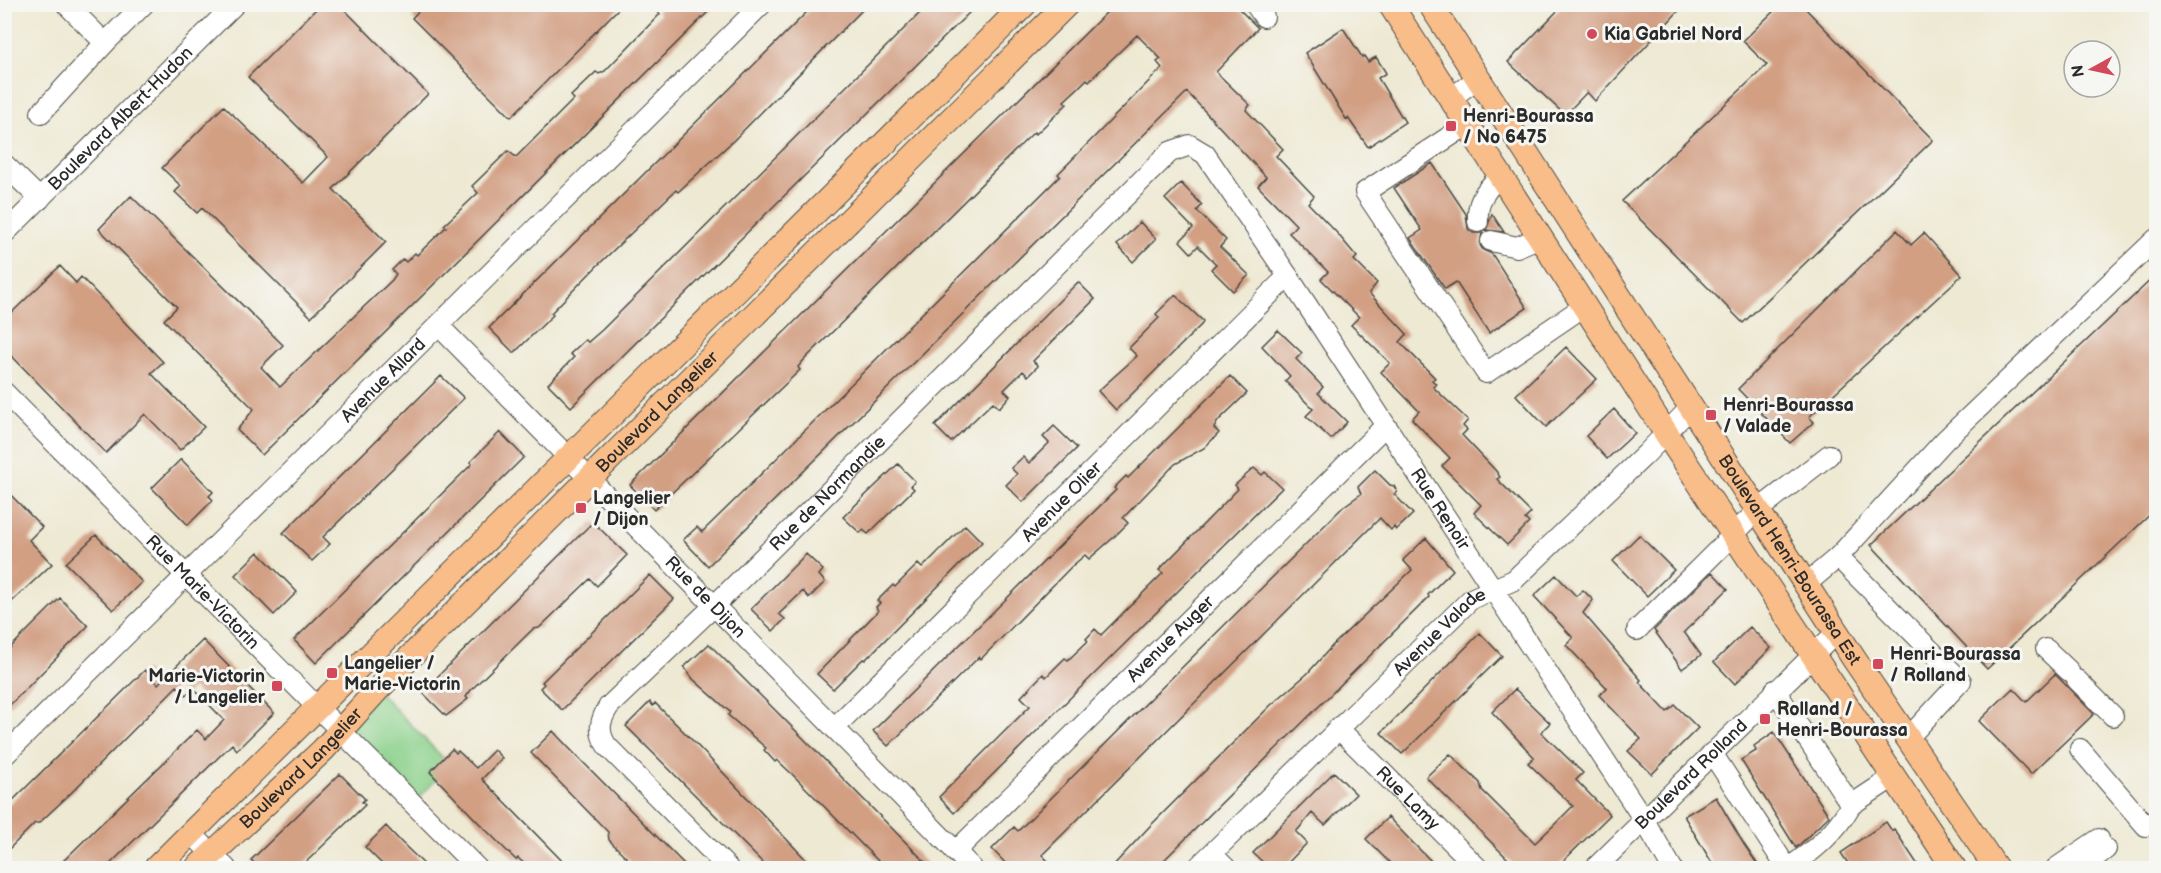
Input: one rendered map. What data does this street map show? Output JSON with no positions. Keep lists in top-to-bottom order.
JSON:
{
  "streets": {
    "main road": ["Boulevard Langelier", "Boulevard Henri-Bourassa Est"],
    "street": [
      "Boulevard Albert-Hudon",
      "Avenue Allard",
      "Rue de Normandie",
      "Avenue Olier",
      "Rue Renoir",
      "Rue Marie-Victorin",
      "Rue de Dijon",
      "Avenue Valade",
      "Avenue Auger",
      "Boulevard Rolland",
      "Rue Lamy"
    ]
  },
  "crossings": [
    ["Avenue Allard", "Rue Marie-Victorin"],
    ["Avenue Allard", "Rue de Dijon"],
    ["Boulevard Langelier", "Rue Marie-Victorin"],
    ["Boulevard Langelier", "Rue de Dijon"],
    ["Rue de Normandie", "Rue Renoir"],
    ["Rue de Normandie", "Rue de Dijon"],
    ["Avenue Olier", "Rue Renoir"],
    ["Avenue Olier", "Rue de Dijon"],
    ["Rue Renoir", "Avenue Valade"],
    ["Rue Renoir", "Avenue Auger"],
    ["Rue Renoir", "Boulevard Rolland"],
    ["Boulevard Henri-Bourassa Est", "Avenue Valade"],
    ["Boulevard Henri-Bourassa Est", "Boulevard Rolland"],
    ["Rue de Dijon", "Avenue Auger"],
    ["Avenue Valade", "Rue Lamy"]
  ],
  "places": {
    "other": ["Kia Gabriel Nord"],
    "transit": [
      "Henri-Bourassa / No 6475",
      "Henri-Bourassa / Valade",
      "Langelier / Dijon",
      "Henri-Bourassa / Rolland",
      "Langelier / Marie-Victorin",
      "Marie-Victorin / Langelier",
      "Rolland / Henri-Bourassa"
    ]
  },
  "north": "left"
}
